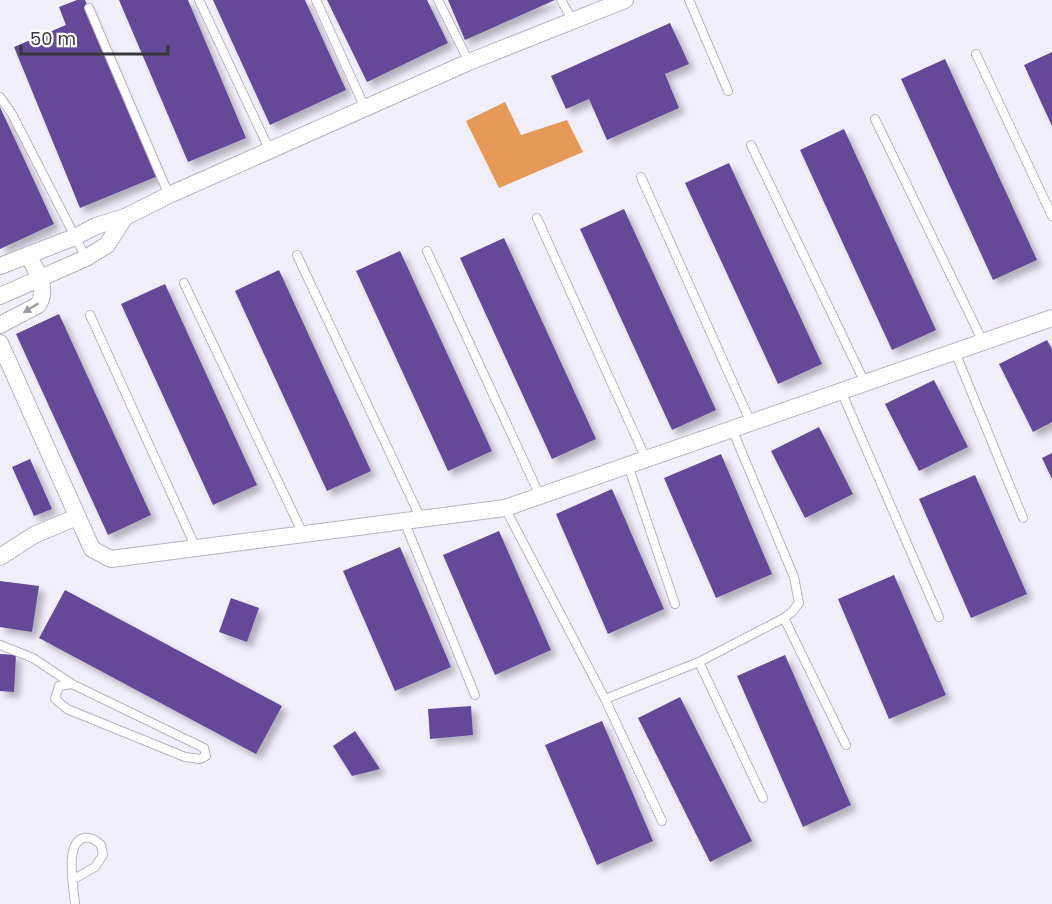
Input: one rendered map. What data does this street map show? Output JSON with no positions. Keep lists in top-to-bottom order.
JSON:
{
  "scale_bar": "50 m"
}
